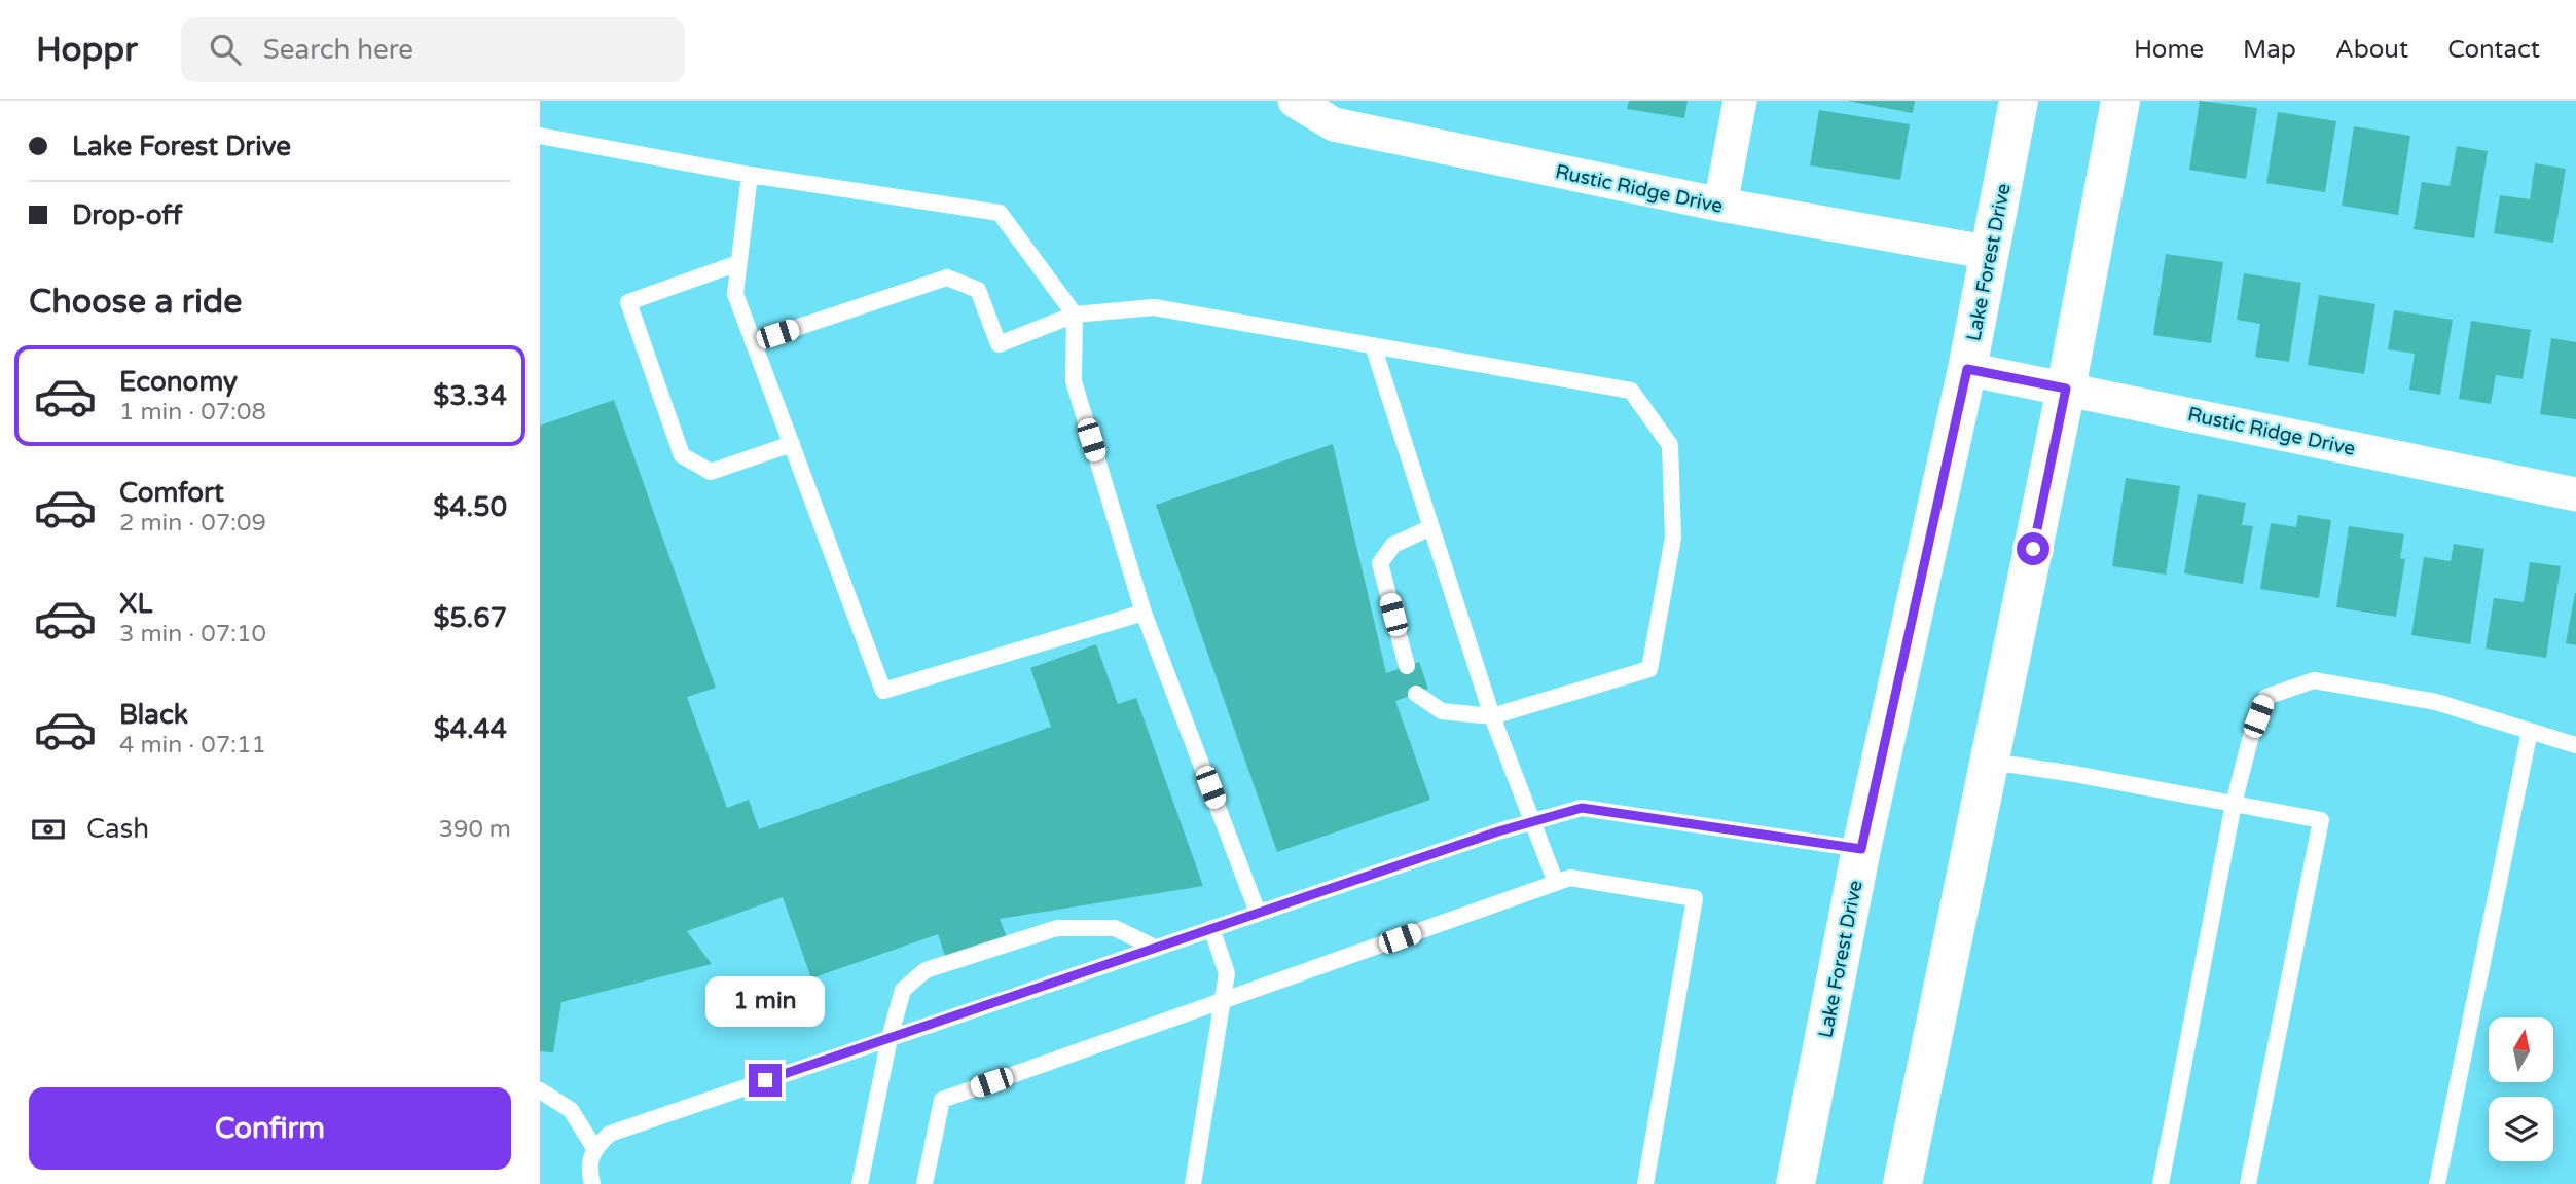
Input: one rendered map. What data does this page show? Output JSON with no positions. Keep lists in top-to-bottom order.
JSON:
{
  "streets": {
    "main road": ["Lake Forest Drive"],
    "street": ["Rustic Ridge Drive"]
  },
  "crossings": [
    ["Rustic Ridge Drive", "Lake Forest Drive"]
  ],
  "north": "top",
  "page": {
    "header": "Hoppr",
    "search": "Search here",
    "nav": [
      "Home",
      "Map",
      "About",
      "Contact"
    ],
    "banner": ["Lake Forest Drive", "Drop-off"],
    "heading": "Choose a ride",
    "list": [
      {
        "name": "Economy",
        "note": "1 min · 07:08",
        "value": "$3.34"
      },
      {
        "name": "Comfort",
        "note": "2 min · 07:09",
        "value": "$4.50"
      },
      {
        "name": "XL",
        "note": "3 min · 07:10",
        "value": "$5.67"
      },
      {
        "name": "Black",
        "note": "4 min · 07:11",
        "value": "$4.44"
      }
    ],
    "pay": ["Cash", "390 m"],
    "bubble": "1 min",
    "buttons": "Confirm"
  }
}
